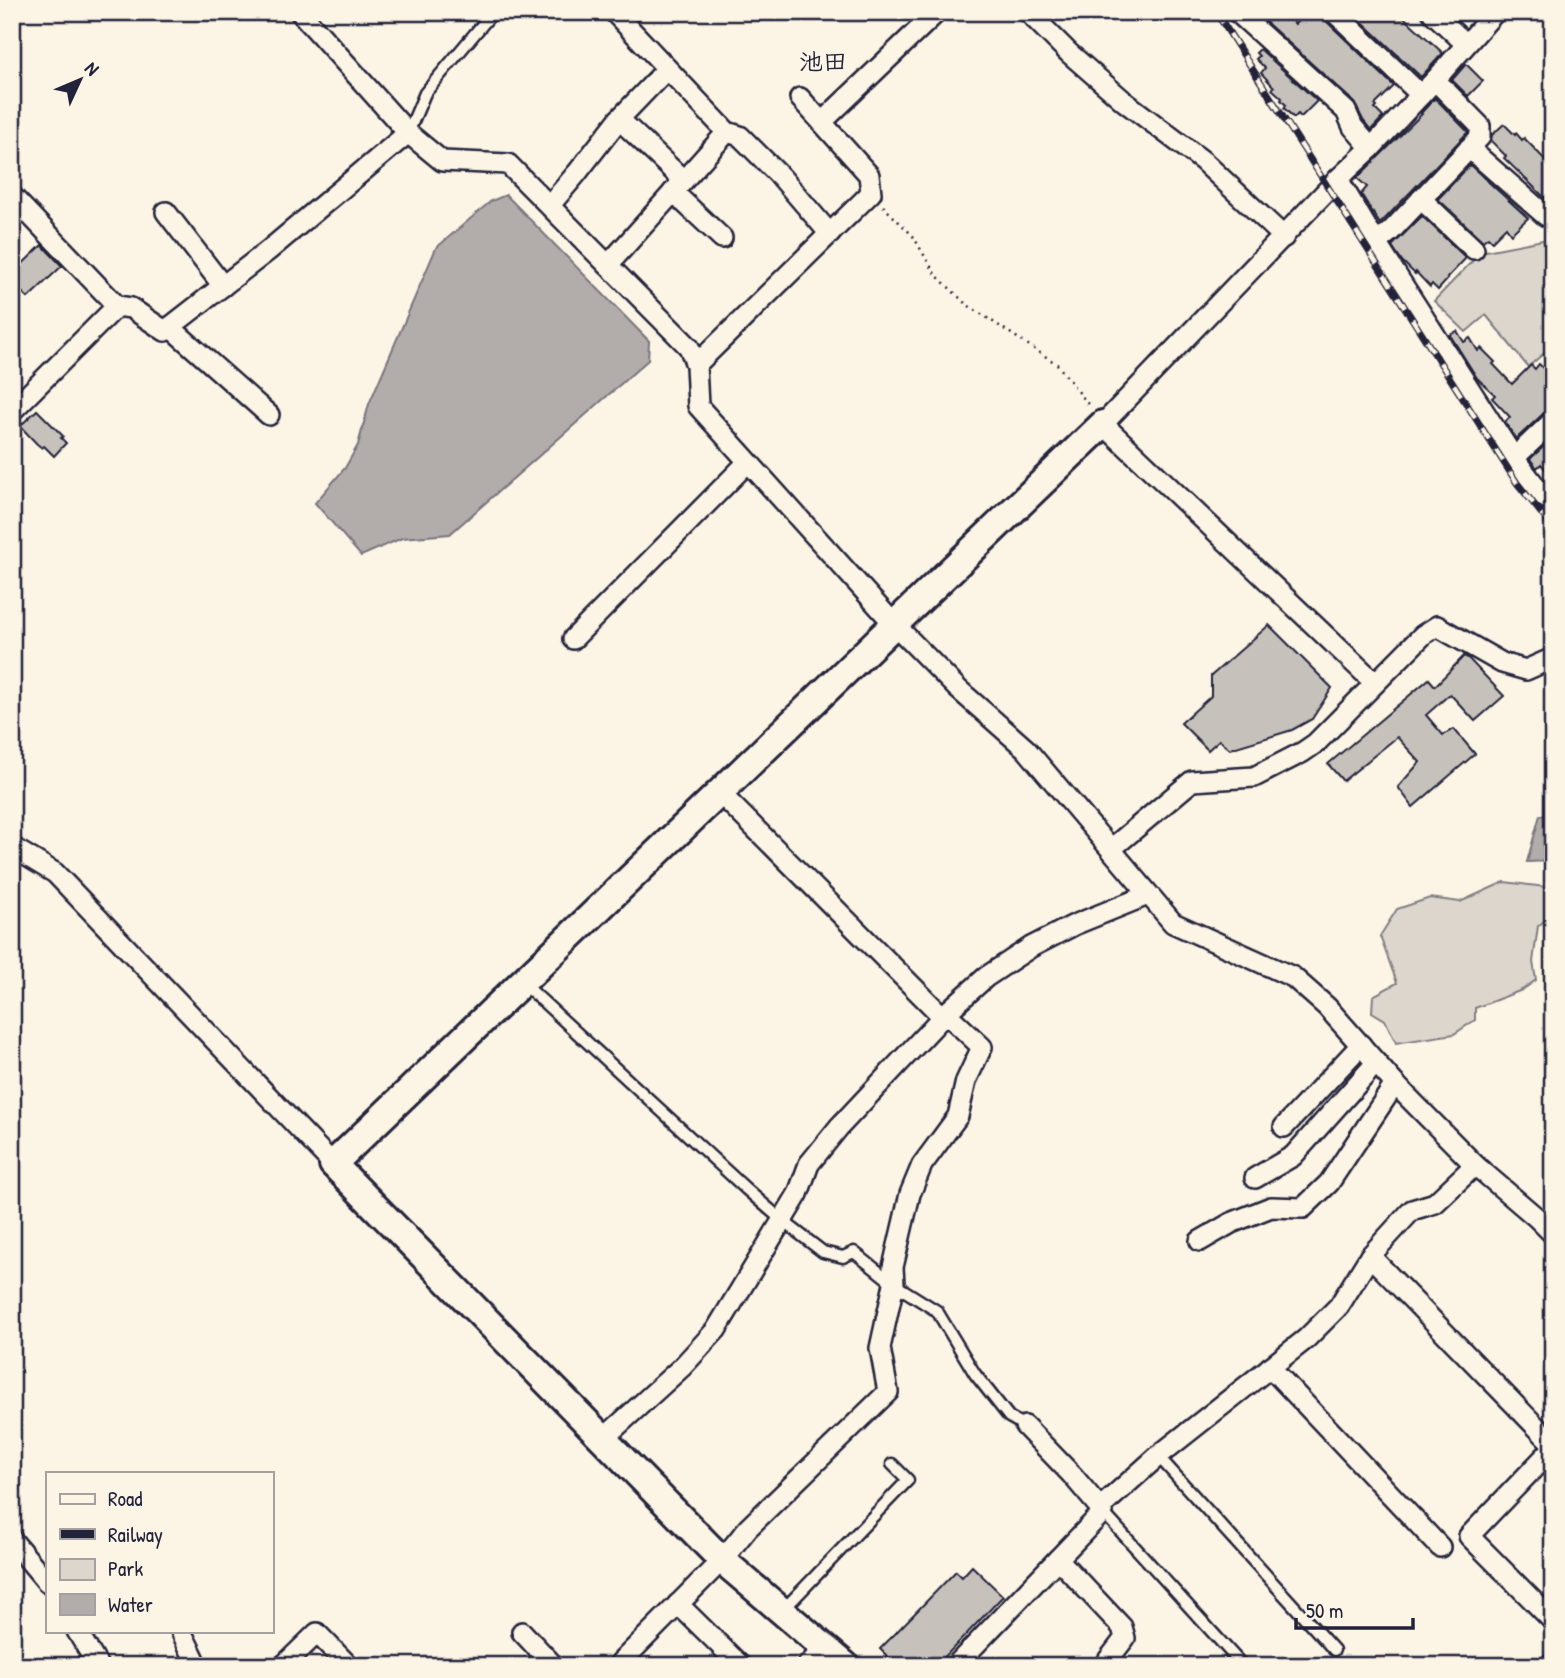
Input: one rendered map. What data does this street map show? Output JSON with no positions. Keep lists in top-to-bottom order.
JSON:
{
  "districts": ["池田"],
  "legend": [
    "Road",
    "Railway",
    "Park",
    "Water"
  ],
  "scale_bar": "50 m",
  "north": "top right"
}
